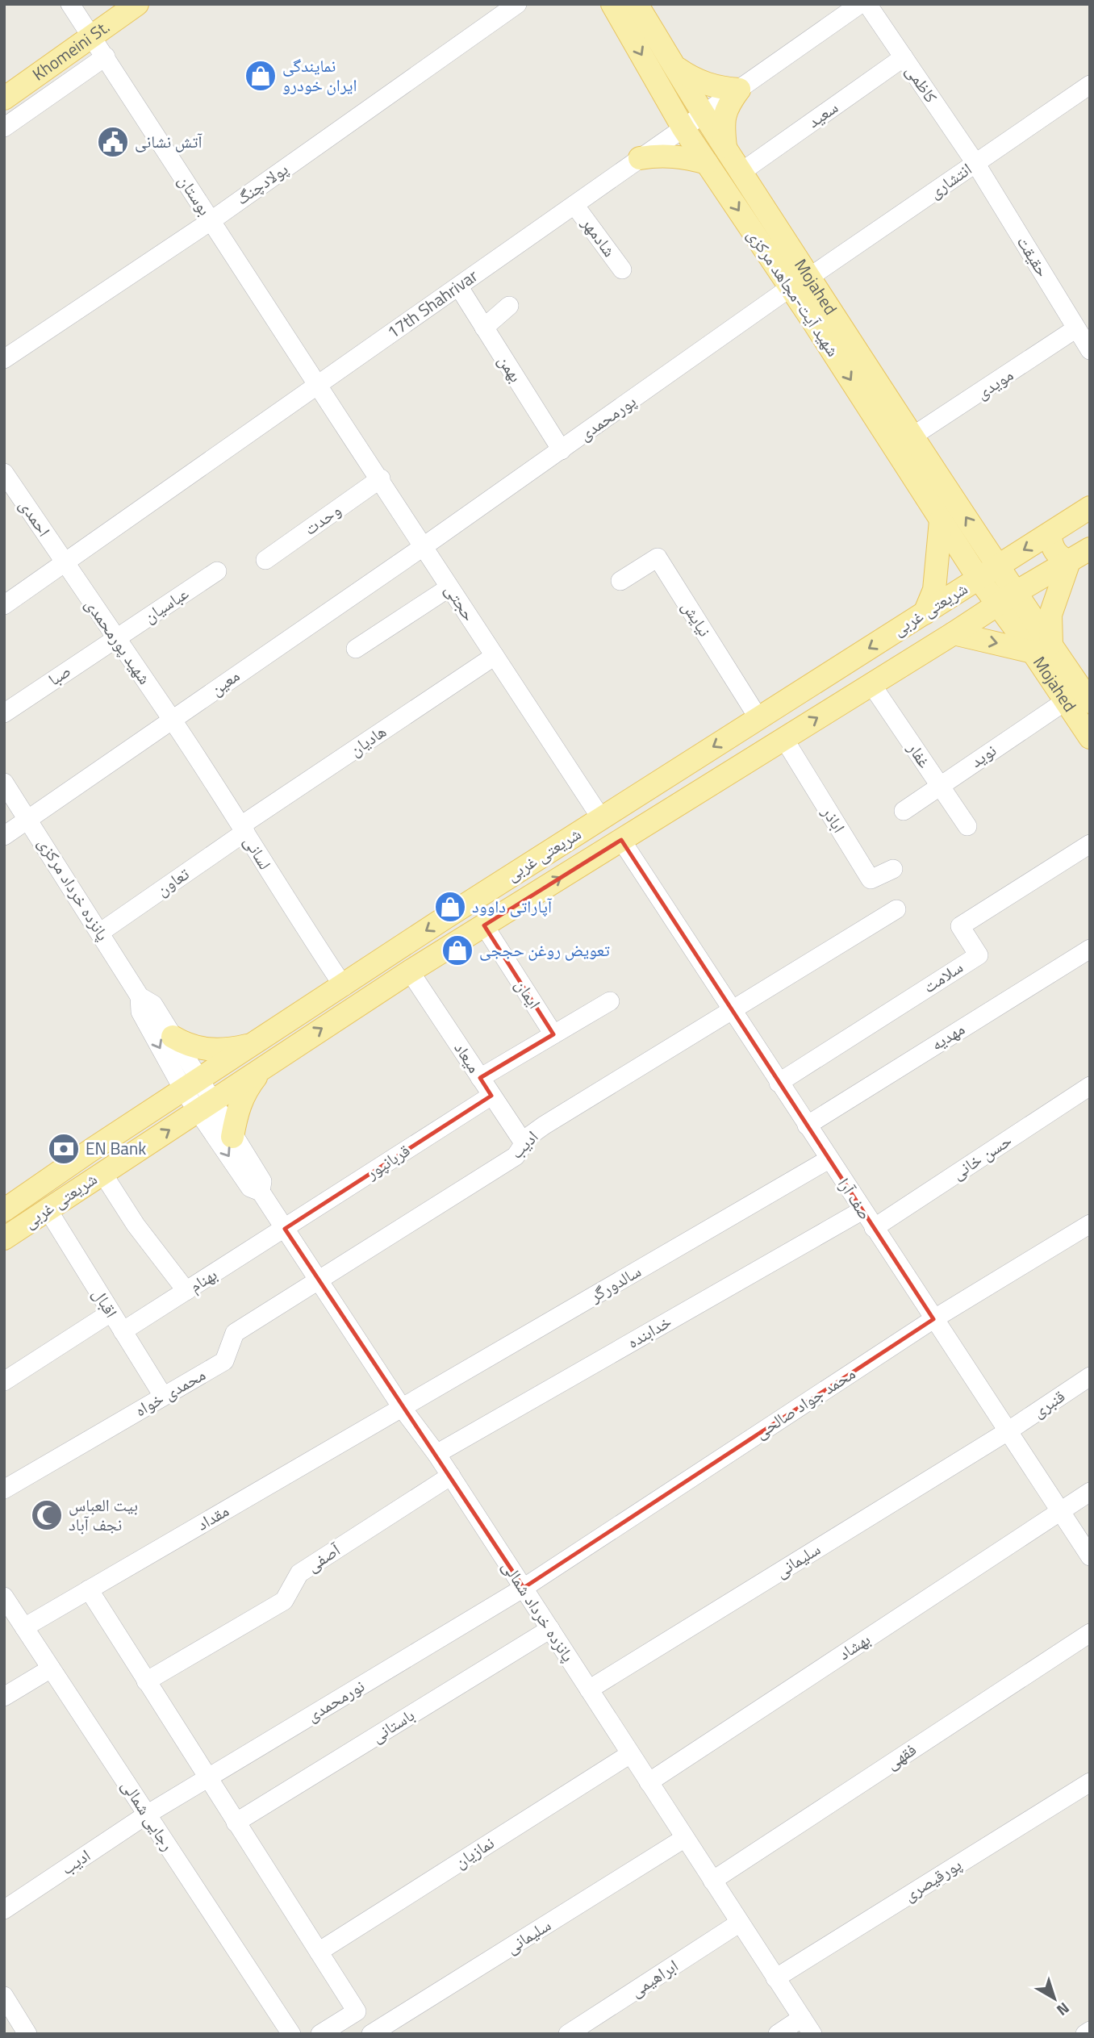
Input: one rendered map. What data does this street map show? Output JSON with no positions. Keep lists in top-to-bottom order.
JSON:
{
  "streets": {
    "main road": [
      "Khomeini St.",
      "Mojahed",
      "شهید آیت-مجاهد مرکزی",
      "شریعتی غربی"
    ],
    "street": [
      "کاظمی",
      "سعید",
      "انتشاری",
      "پولادچنگ",
      "بوستان",
      "شادمهر",
      "حقیقت",
      "17th Shahrivar",
      "بهمن",
      "مویدی",
      "پورمحمدی",
      "احمدی",
      "وحدت",
      "حجتی",
      "عباسیان",
      "نیایش",
      "شهید پورمحمدی",
      "صبا",
      "معین",
      "هادیان",
      "غفار",
      "نوید",
      "اباذر",
      "لسانی",
      "تعاون",
      "پانزده خرداد مرکزی",
      "سلامت",
      "ایمان",
      "مهدیه",
      "میعاد",
      "ادیب",
      "حسن خانی",
      "قربانپور",
      "صف آرا",
      "بهنام",
      "سالدورگر",
      "اقبال",
      "خدابنده",
      "محمدی خواه",
      "محمد جواد صالحی",
      "قنبری",
      "مقداد",
      "آصفی",
      "سلیمانی",
      "پانزده خرداد شمالی",
      "بهشاد",
      "نورمحمدی",
      "باستانی",
      "فقهی",
      "رجایی شمالی",
      "نمازیان",
      "پورقیصری",
      "ابراهیمی"
    ]
  },
  "crossings": [
    ["Khomeini St.", "بوستان"],
    ["کاظمی", "سعید"],
    ["کاظمی", "انتشاری"],
    ["کاظمی", "حقیقت"],
    ["سعید", "Mojahed"],
    ["انتشاری", "حقیقت"],
    ["انتشاری", "Mojahed"],
    ["پولادچنگ", "بوستان"],
    ["بوستان", "17th Shahrivar"],
    ["بوستان", "حجتی"],
    ["شادمهر", "17th Shahrivar"],
    ["حقیقت", "مویدی"],
    ["Mojahed", "شهید آیت-مجاهد مرکزی"],
    ["Mojahed", "17th Shahrivar"],
    ["Mojahed", "مویدی"],
    ["Mojahed", "شریعتی غربی"],
    ["Mojahed", "نوید"],
    ["شهید آیت-مجاهد مرکزی", "17th Shahrivar"],
    ["شهید آیت-مجاهد مرکزی", "پورمحمدی"],
    ["شهید آیت-مجاهد مرکزی", "شریعتی غربی"],
    ["17th Shahrivar", "بهمن"],
    ["17th Shahrivar", "احمدی"],
    ["17th Shahrivar", "حجتی"],
    ["17th Shahrivar", "شهید پورمحمدی"],
    ["بهمن", "پورمحمدی"],
    ["پورمحمدی", "حجتی"],
    ["پورمحمدی", "معین"],
    ["احمدی", "شهید پورمحمدی"],
    ["وحدت", "حجتی"],
    ["حجتی", "شریعتی غربی"],
    ["حجتی", "معین"],
    ["حجتی", "هادیان"],
    ["عباسیان", "شهید پورمحمدی"],
    ["عباسیان", "صبا"],
    ["شریعتی غربی", "نیایش"],
    ["شریعتی غربی", "غفار"],
    ["شریعتی غربی", "اباذر"],
    ["شریعتی غربی", "لسانی"],
    ["شریعتی غربی", "پانزده خرداد مرکزی"],
    ["شریعتی غربی", "ایمان"],
    ["شریعتی غربی", "میعاد"],
    ["شریعتی غربی", "صف آرا"],
    ["شریعتی غربی", "اقبال"],
    ["شریعتی غربی", "پانزده خرداد شمالی"],
    ["شهید پورمحمدی", "صبا"],
    ["شهید پورمحمدی", "معین"],
    ["شهید پورمحمدی", "لسانی"],
    ["معین", "لسانی"],
    ["معین", "پانزده خرداد مرکزی"],
    ["هادیان", "لسانی"],
    ["هادیان", "تعاون"],
    ["غفار", "نوید"],
    ["لسانی", "تعاون"],
    ["تعاون", "پانزده خرداد مرکزی"],
    ["پانزده خرداد مرکزی", "پانزده خرداد شمالی"],
    ["سلامت", "صف آرا"],
    ["مهدیه", "صف آرا"],
    ["میعاد", "ادیب"],
    ["میعاد", "قربانپور"],
    ["ادیب", "صف آرا"],
    ["ادیب", "محمدی خواه"],
    ["ادیب", "پانزده خرداد شمالی"],
    ["ادیب", "نورمحمدی"],
    ["ادیب", "رجایی شمالی"],
    ["حسن خانی", "صف آرا"],
    ["قربانپور", "بهنام"],
    ["قربانپور", "پانزده خرداد شمالی"],
    ["صف آرا", "سالدورگر"],
    ["صف آرا", "خدابنده"],
    ["صف آرا", "محمد جواد صالحی"],
    ["صف آرا", "قنبری"],
    ["صف آرا", "سلیمانی"],
    ["صف آرا", "بهشاد"],
    ["بهنام", "اقبال"],
    ["بهنام", "پانزده خرداد شمالی"],
    ["سالدورگر", "مقداد"],
    ["سالدورگر", "پانزده خرداد شمالی"],
    ["اقبال", "محمدی خواه"],
    ["خدابنده", "پانزده خرداد شمالی"],
    ["محمدی خواه", "پانزده خرداد شمالی"],
    ["محمد جواد صالحی", "پانزده خرداد شمالی"],
    ["محمد جواد صالحی", "نورمحمدی"],
    ["قنبری", "سلیمانی"],
    ["مقداد", "پانزده خرداد شمالی"],
    ["مقداد", "رجایی شمالی"],
    ["آصفی", "پانزده خرداد شمالی"],
    ["سلیمانی", "پانزده خرداد شمالی"],
    ["پانزده خرداد شمالی", "بهشاد"],
    ["پانزده خرداد شمالی", "نورمحمدی"],
    ["پانزده خرداد شمالی", "باستانی"],
    ["پانزده خرداد شمالی", "فقهی"],
    ["پانزده خرداد شمالی", "نمازیان"],
    ["پانزده خرداد شمالی", "پورقیصری"],
    ["پانزده خرداد شمالی", "ابراهیمی"],
    ["نورمحمدی", "رجایی شمالی"]
  ],
  "one_way": ["شهید آیت-مجاهد مرکزی"],
  "places": {
    "shop": ["نمایندگی ایران خودرو", "آپاراتی داوود", "تعویض روغن حججی"],
    "public building": ["آتش نشانی"],
    "bank": ["EN Bank"],
    "mosque": ["بیت العباس نجف آباد"]
  },
  "north": "bottom right"
}
